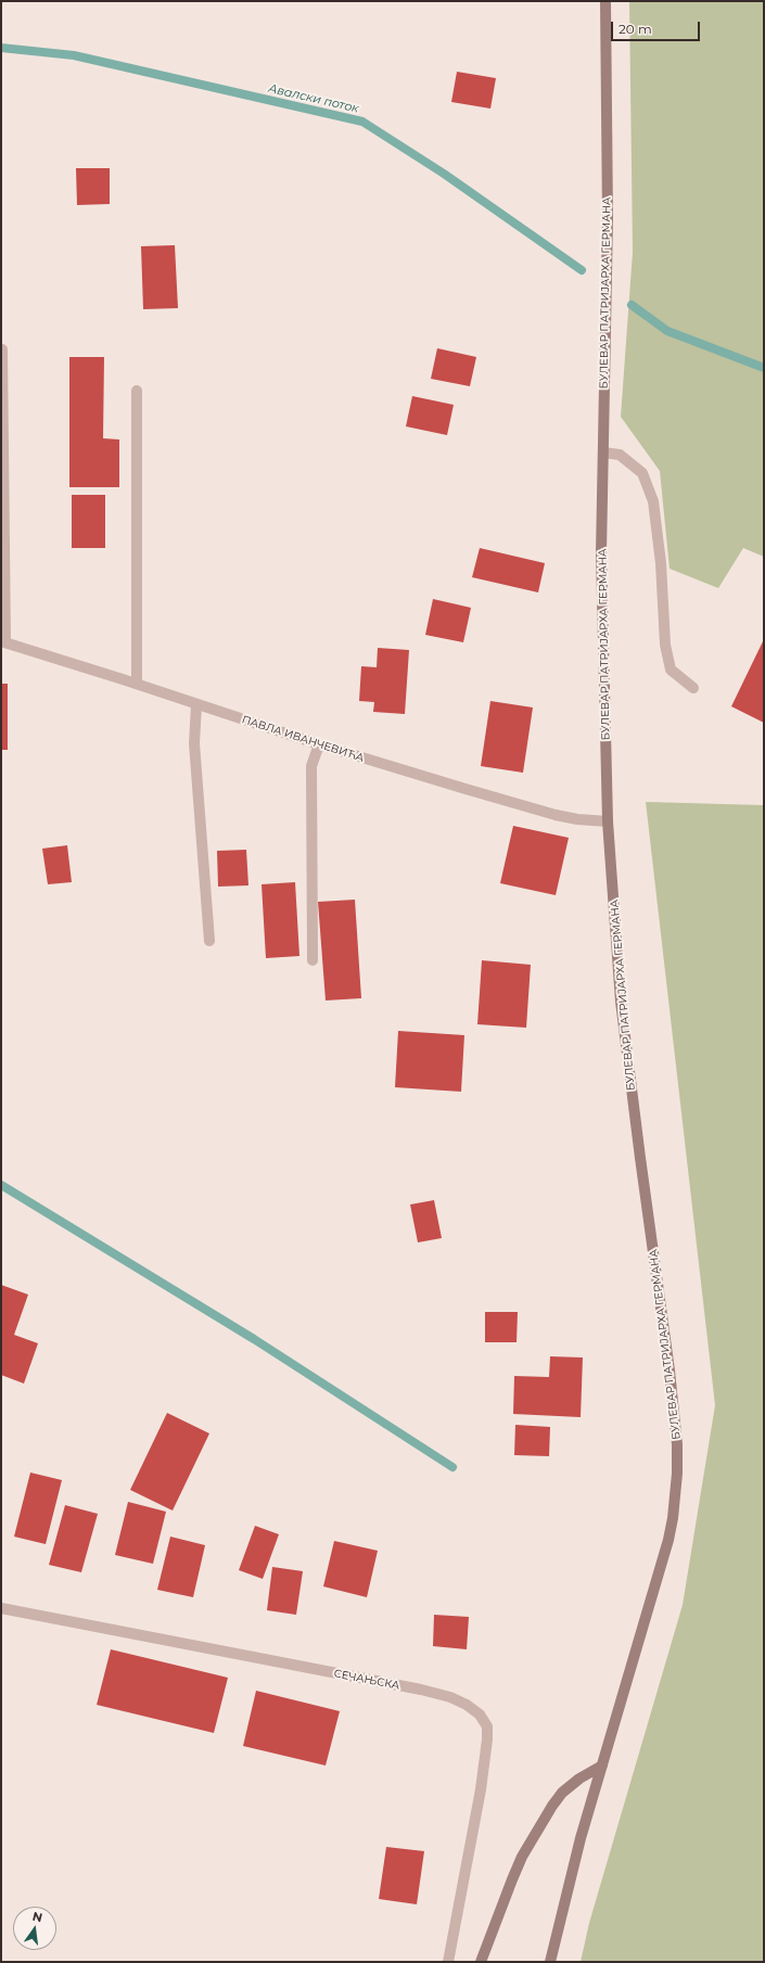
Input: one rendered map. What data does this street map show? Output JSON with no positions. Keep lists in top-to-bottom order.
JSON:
{
  "streets": {
    "main road": ["БУЛЕВАР ПАТРИЈАРХА ГЕРМАНА"],
    "street": ["ПАВЛА ИВАНЧЕВИЋА", "СЕЧАЊСКА"]
  },
  "crossings": [
    ["БУЛЕВАР ПАТРИЈАРХА ГЕРМАНА", "ПАВЛА ИВАНЧЕВИЋА"]
  ],
  "water": ["Авалски поток"],
  "scale_bar": "20 m",
  "north": "top"
}
